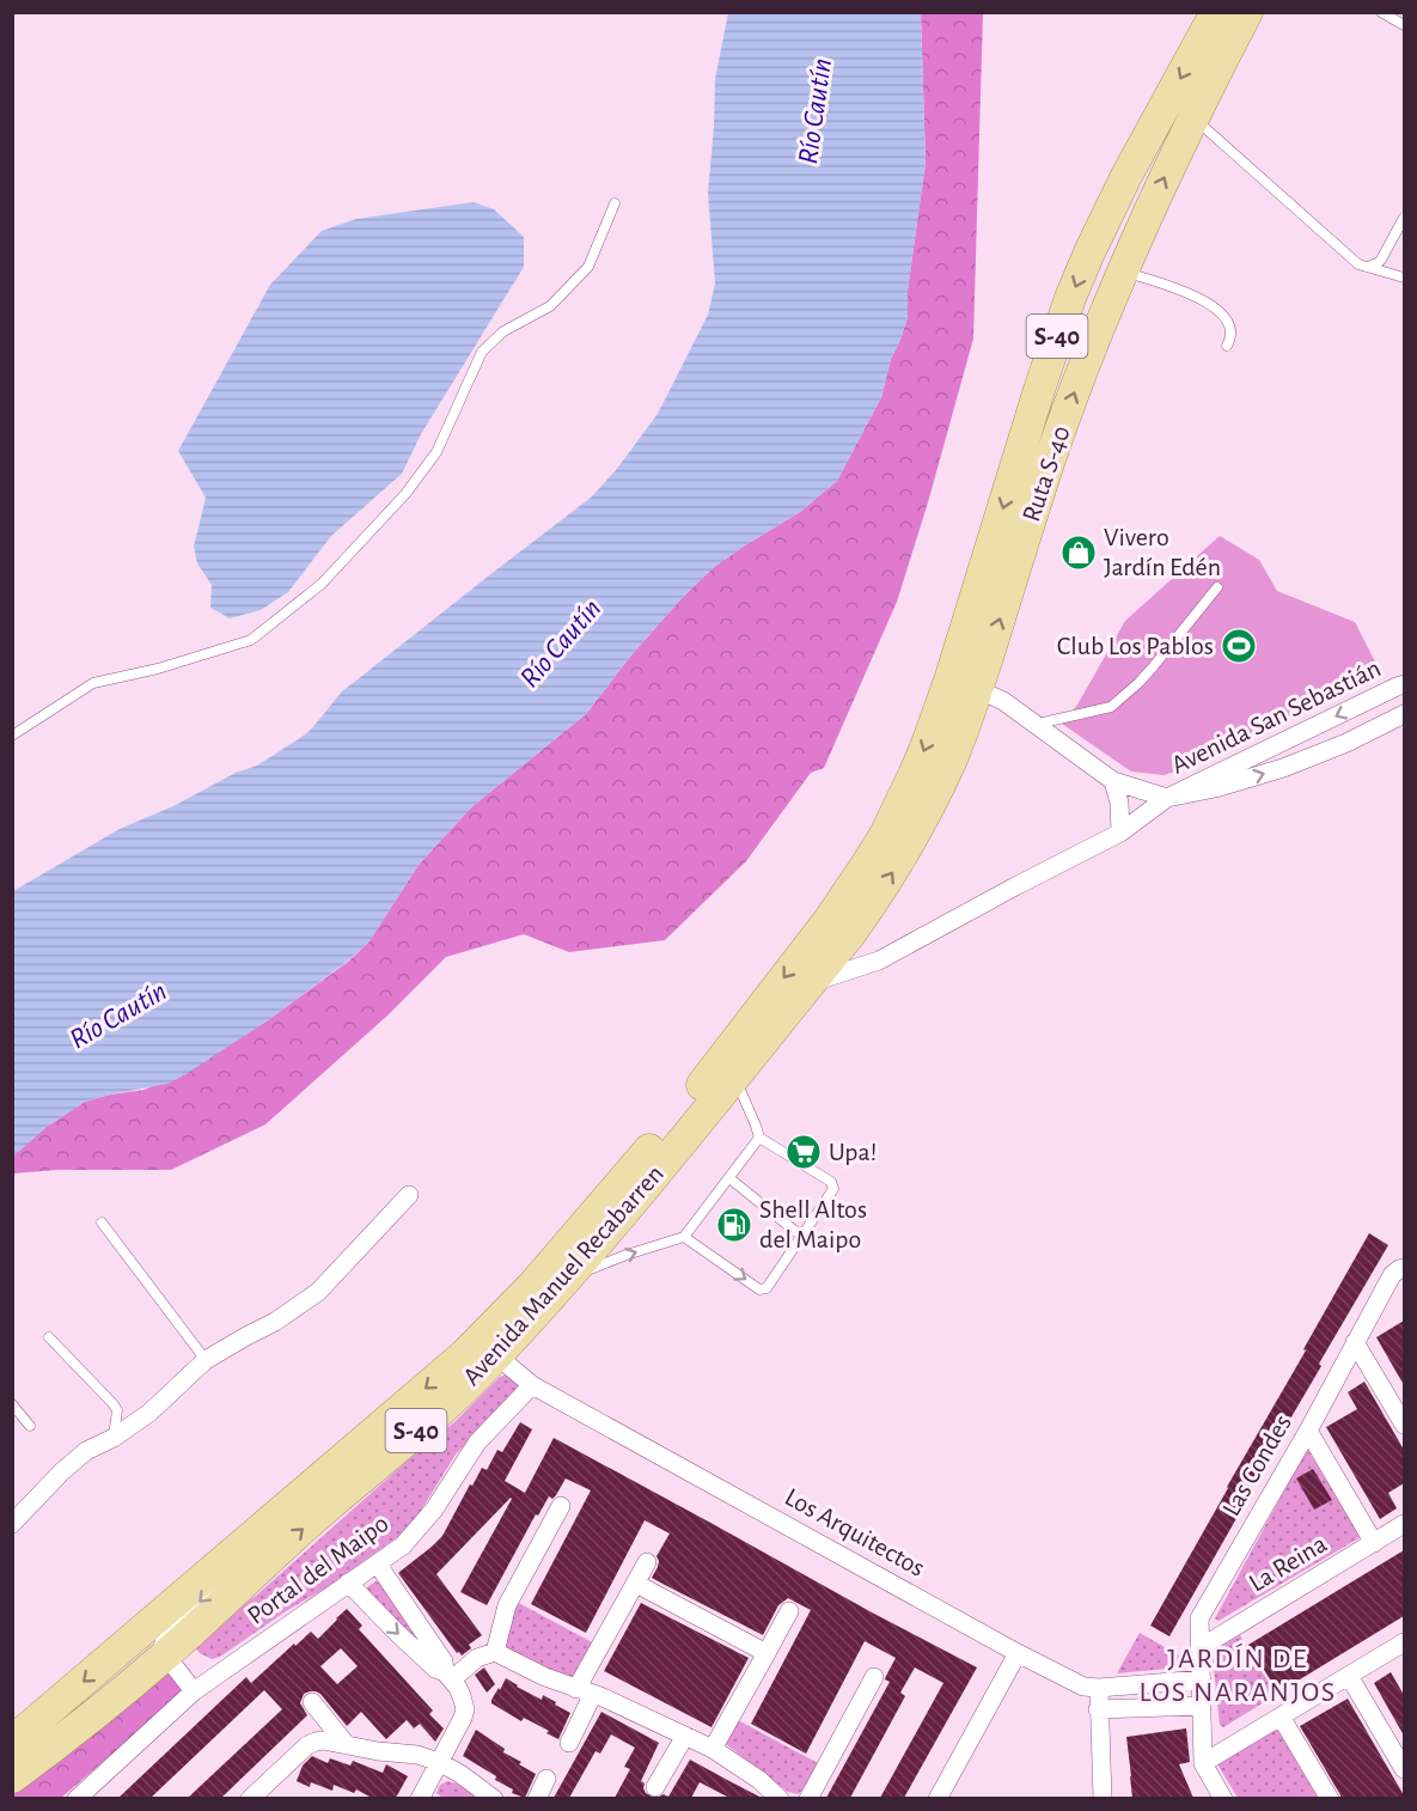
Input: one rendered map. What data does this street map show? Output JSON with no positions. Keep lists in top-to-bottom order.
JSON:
{
  "streets": {
    "main road": ["S-40", "Ruta S-40", "Avenida Manuel Recabarren"],
    "street": [
      "Avenida San Sebastián",
      "Las Condes",
      "Los Arquitectos",
      "La Reina",
      "Portal del Maipo"
    ]
  },
  "crossings": [
    ["Ruta S-40", "Avenida Manuel Recabarren"],
    ["Avenida Manuel Recabarren", "Los Arquitectos"],
    ["Avenida Manuel Recabarren", "Portal del Maipo"],
    ["Las Condes", "La Reina"],
    ["Los Arquitectos", "Portal del Maipo"]
  ],
  "districts": ["JARDÍN DE LOS NARANJOS"],
  "water": ["Río Cautín"],
  "places": {
    "shop": ["Vivero Jardín Edén"],
    "sports": ["Club Los Pablos"],
    "supermarket": ["Upa!"],
    "fuel station": ["Shell Altos del Maipo"]
  }
}
